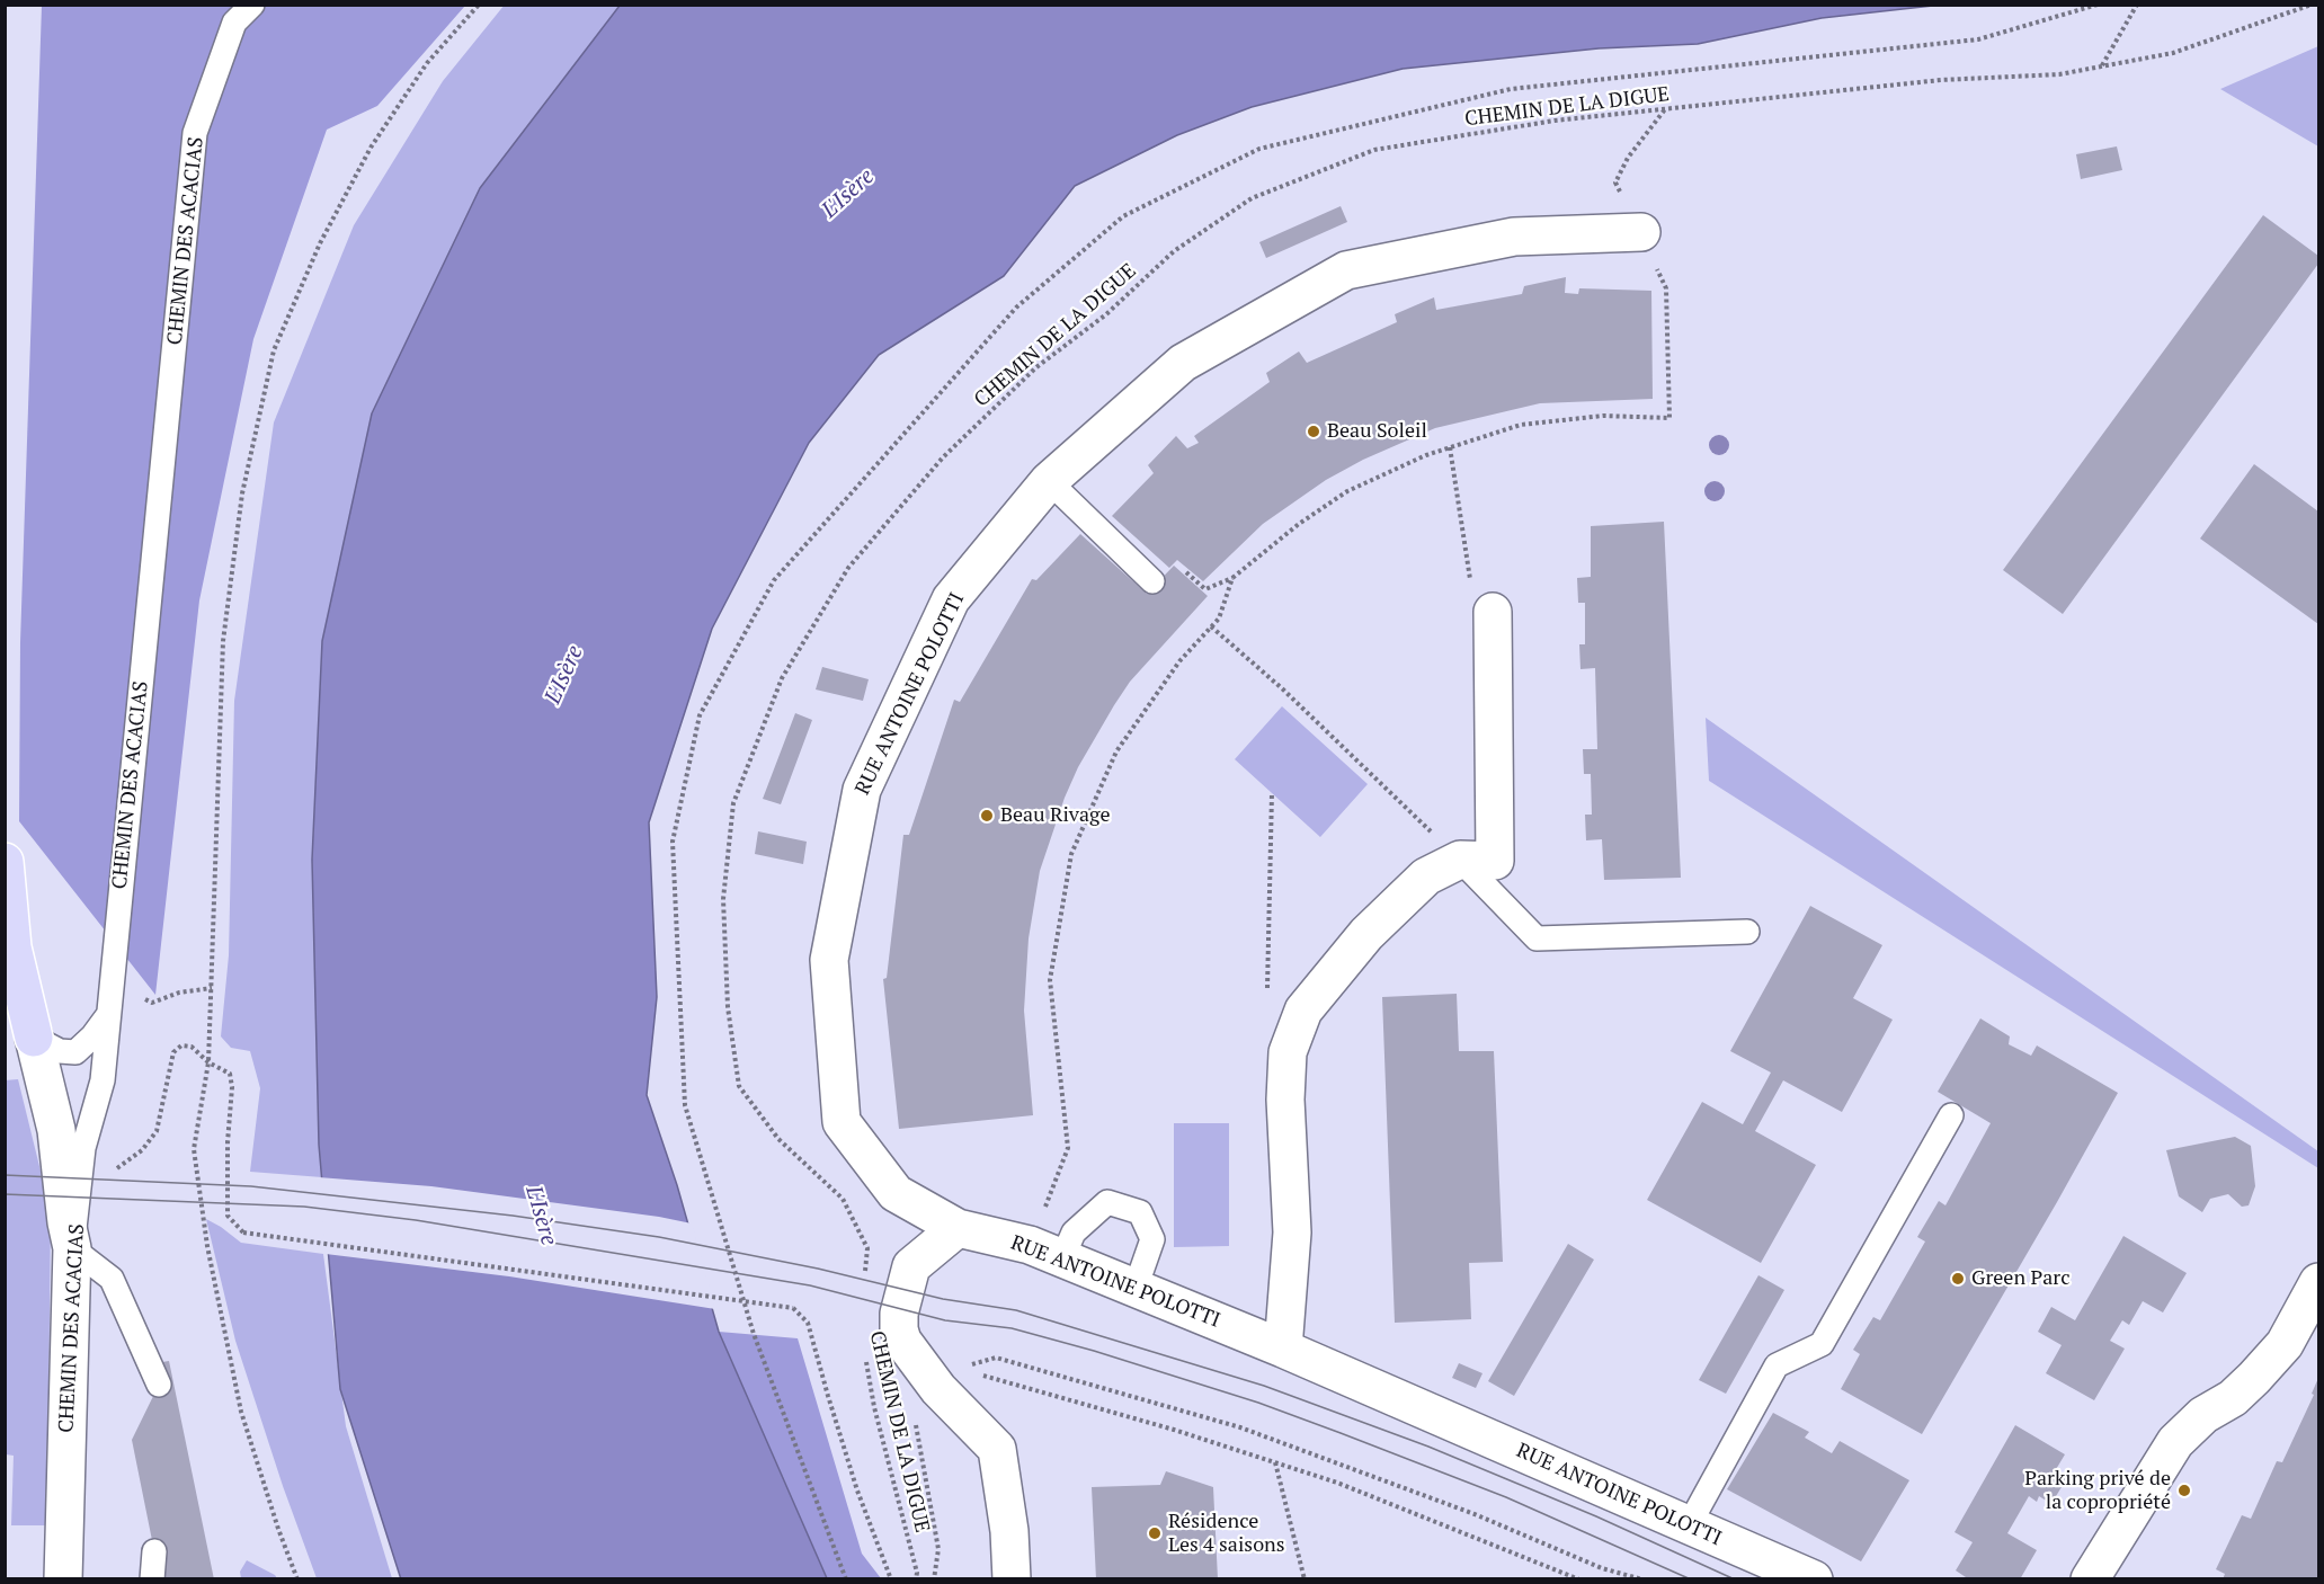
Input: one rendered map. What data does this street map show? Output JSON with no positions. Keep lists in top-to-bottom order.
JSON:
{
  "streets": {
    "street": ["CHEMIN DES ACACIAS", "RUE ANTOINE POLOTTI"],
    "path": ["CHEMIN DE LA DIGUE"]
  },
  "water": ["L'Isère"],
  "places": [
    "Beau Soleil",
    "Beau Rivage",
    "Green Parc",
    "Parking privé de la copropriété",
    "Résidence Les 4 saisons"
  ]
}
